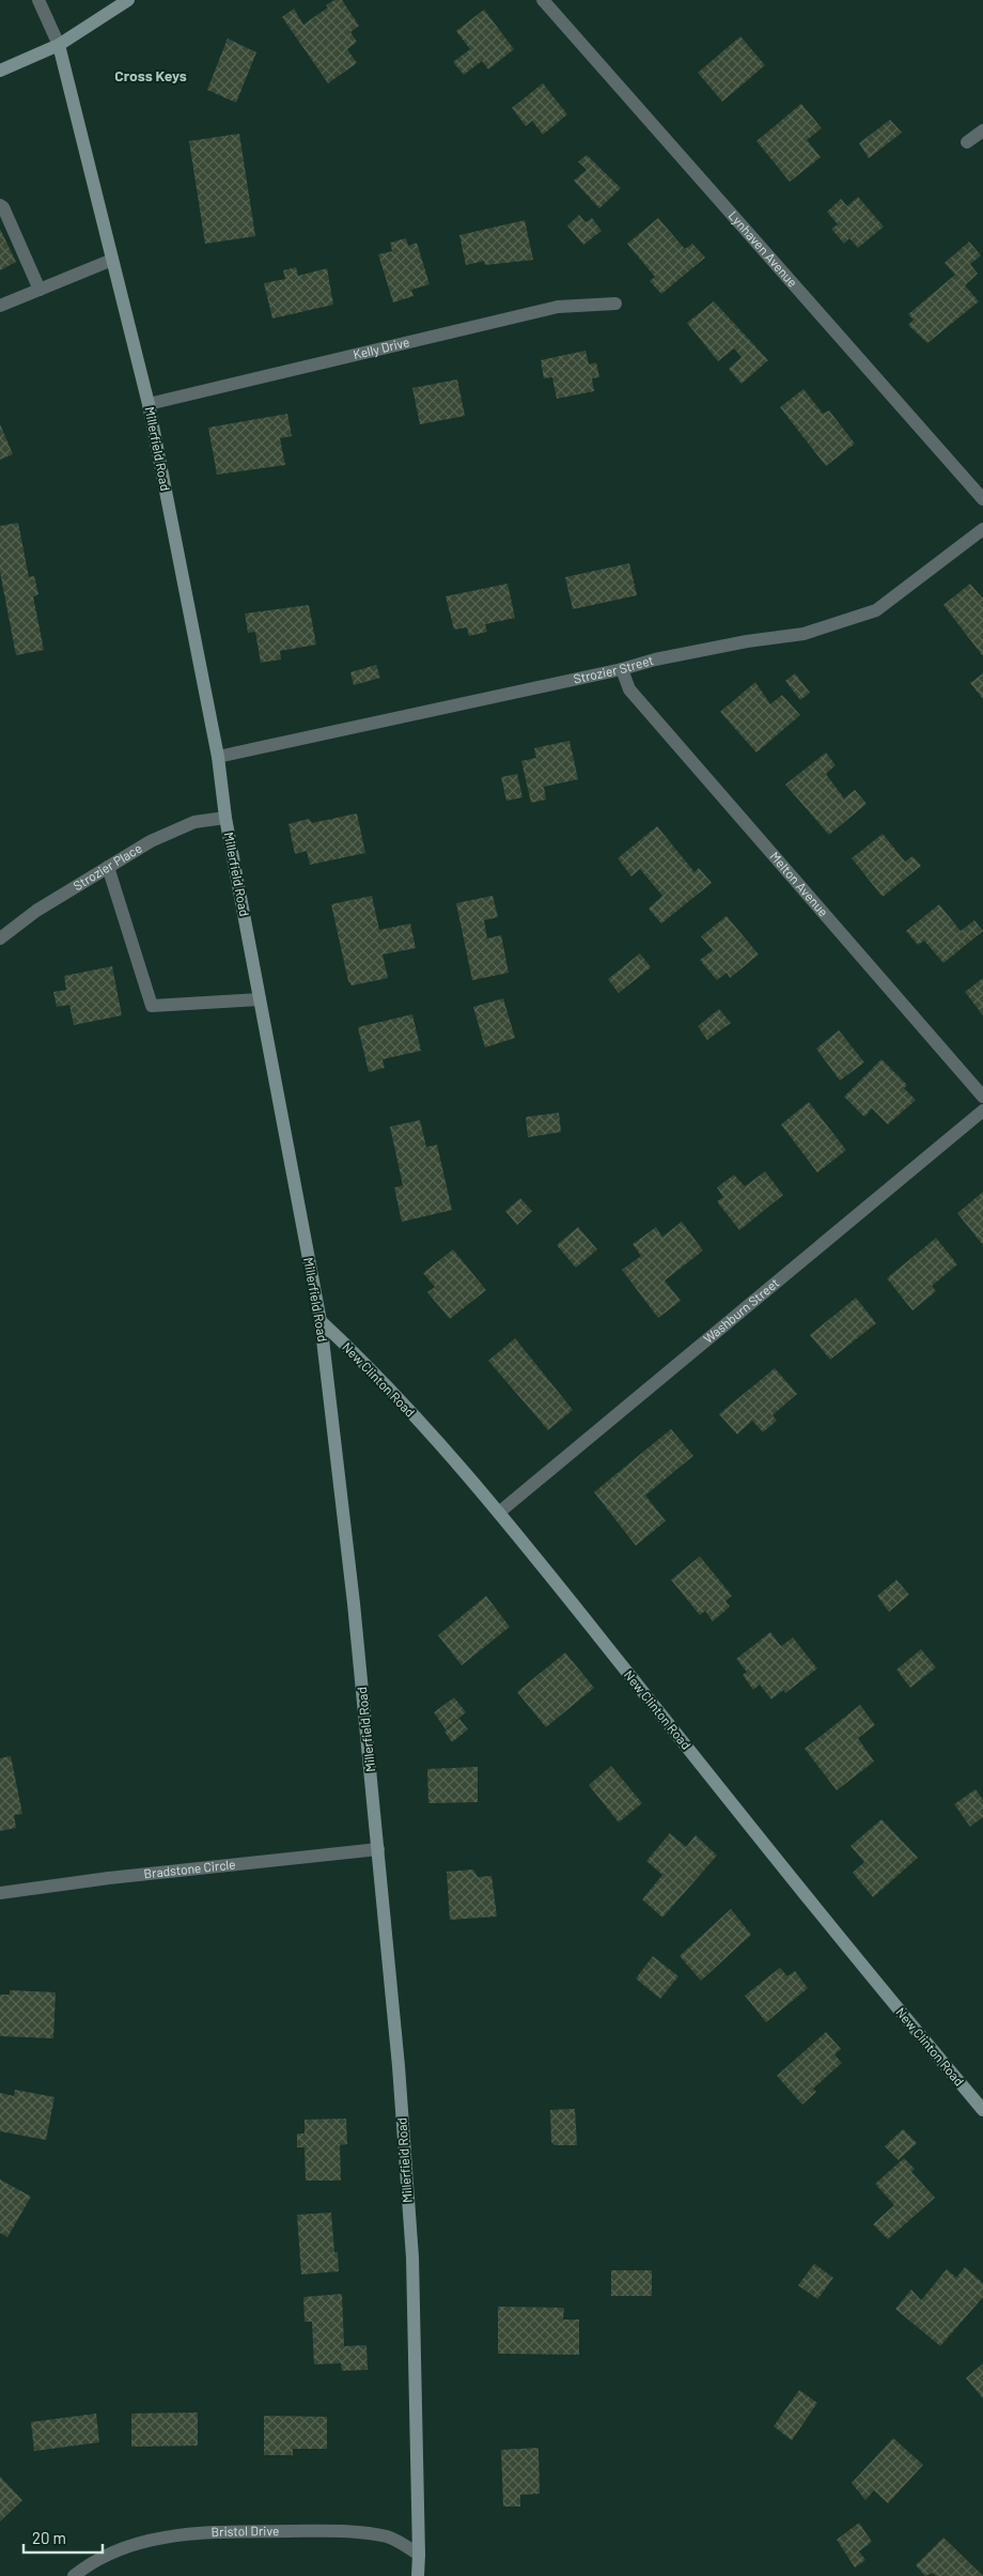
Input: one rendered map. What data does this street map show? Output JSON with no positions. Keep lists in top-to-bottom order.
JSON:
{
  "streets": {
    "main road": ["Millerfield Road", "New Clinton Road"],
    "street": [
      "Lynhaven Avenue",
      "Kelly Drive",
      "Strozier Street",
      "Strozier Place",
      "Melton Avenue",
      "Washburn Street",
      "Bradstone Circle",
      "Bristol Drive"
    ]
  },
  "crossings": [
    ["Kelly Drive", "Millerfield Road"],
    ["Millerfield Road", "Strozier Street"],
    ["Millerfield Road", "Strozier Place"],
    ["Millerfield Road", "New Clinton Road"],
    ["Millerfield Road", "Bradstone Circle"],
    ["Millerfield Road", "Bristol Drive"],
    ["Strozier Street", "Melton Avenue"],
    ["Washburn Street", "New Clinton Road"]
  ],
  "districts": ["Cross Keys"],
  "scale_bar": "20 m"
}
